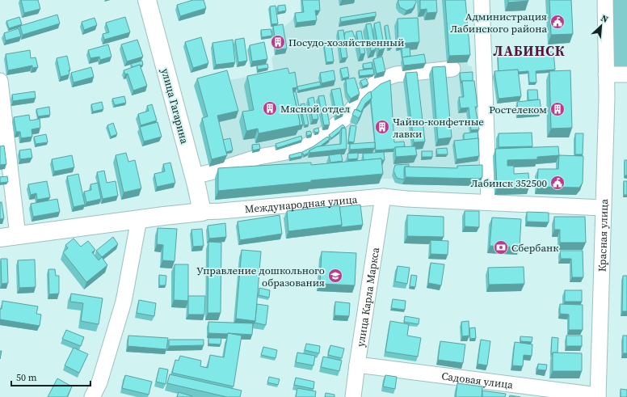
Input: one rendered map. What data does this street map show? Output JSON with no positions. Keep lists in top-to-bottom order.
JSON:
{
  "streets": {
    "main road": ["улица Гагарина", "Международная улица"],
    "street": ["Красная улица", "улица Карла Маркса", "Садовая улица"]
  },
  "crossings": [
    ["улица Гагарина", "Международная улица"],
    ["Международная улица", "Красная улица"],
    ["Международная улица", "улица Карла Маркса"],
    ["Красная улица", "Садовая улица"],
    ["улица Карла Маркса", "Садовая улица"]
  ],
  "districts": ["ЛАБИНСК"],
  "places": {
    "public building": ["Администрация Лабинского района", "Лабинск 352500"],
    "building": [
      "Посудо-хозяйственный",
      "Мясной отдел",
      "Ростелеком",
      "Чайно-конфетные лавки"
    ],
    "bank": ["Сбербанк"],
    "school or university": ["Управление дошкольного образования"]
  },
  "scale_bar": "50 m",
  "north": "top right"
}
